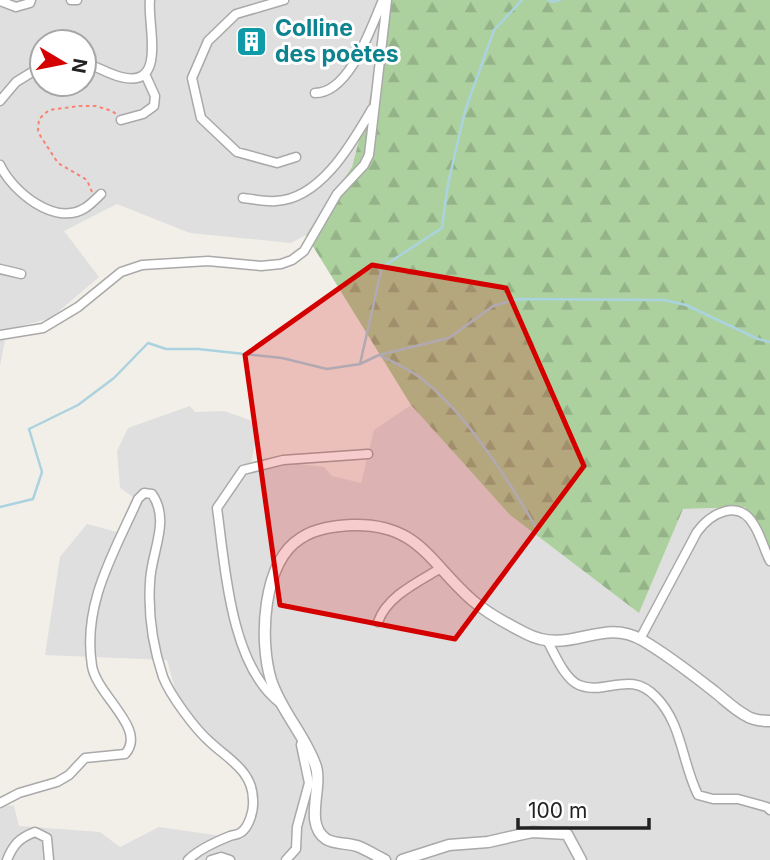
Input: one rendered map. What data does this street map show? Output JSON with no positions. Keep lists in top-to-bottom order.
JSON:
{
  "places": {
    "building": ["Colline des poètes"]
  },
  "scale_bar": "100 m",
  "north": "right"
}
